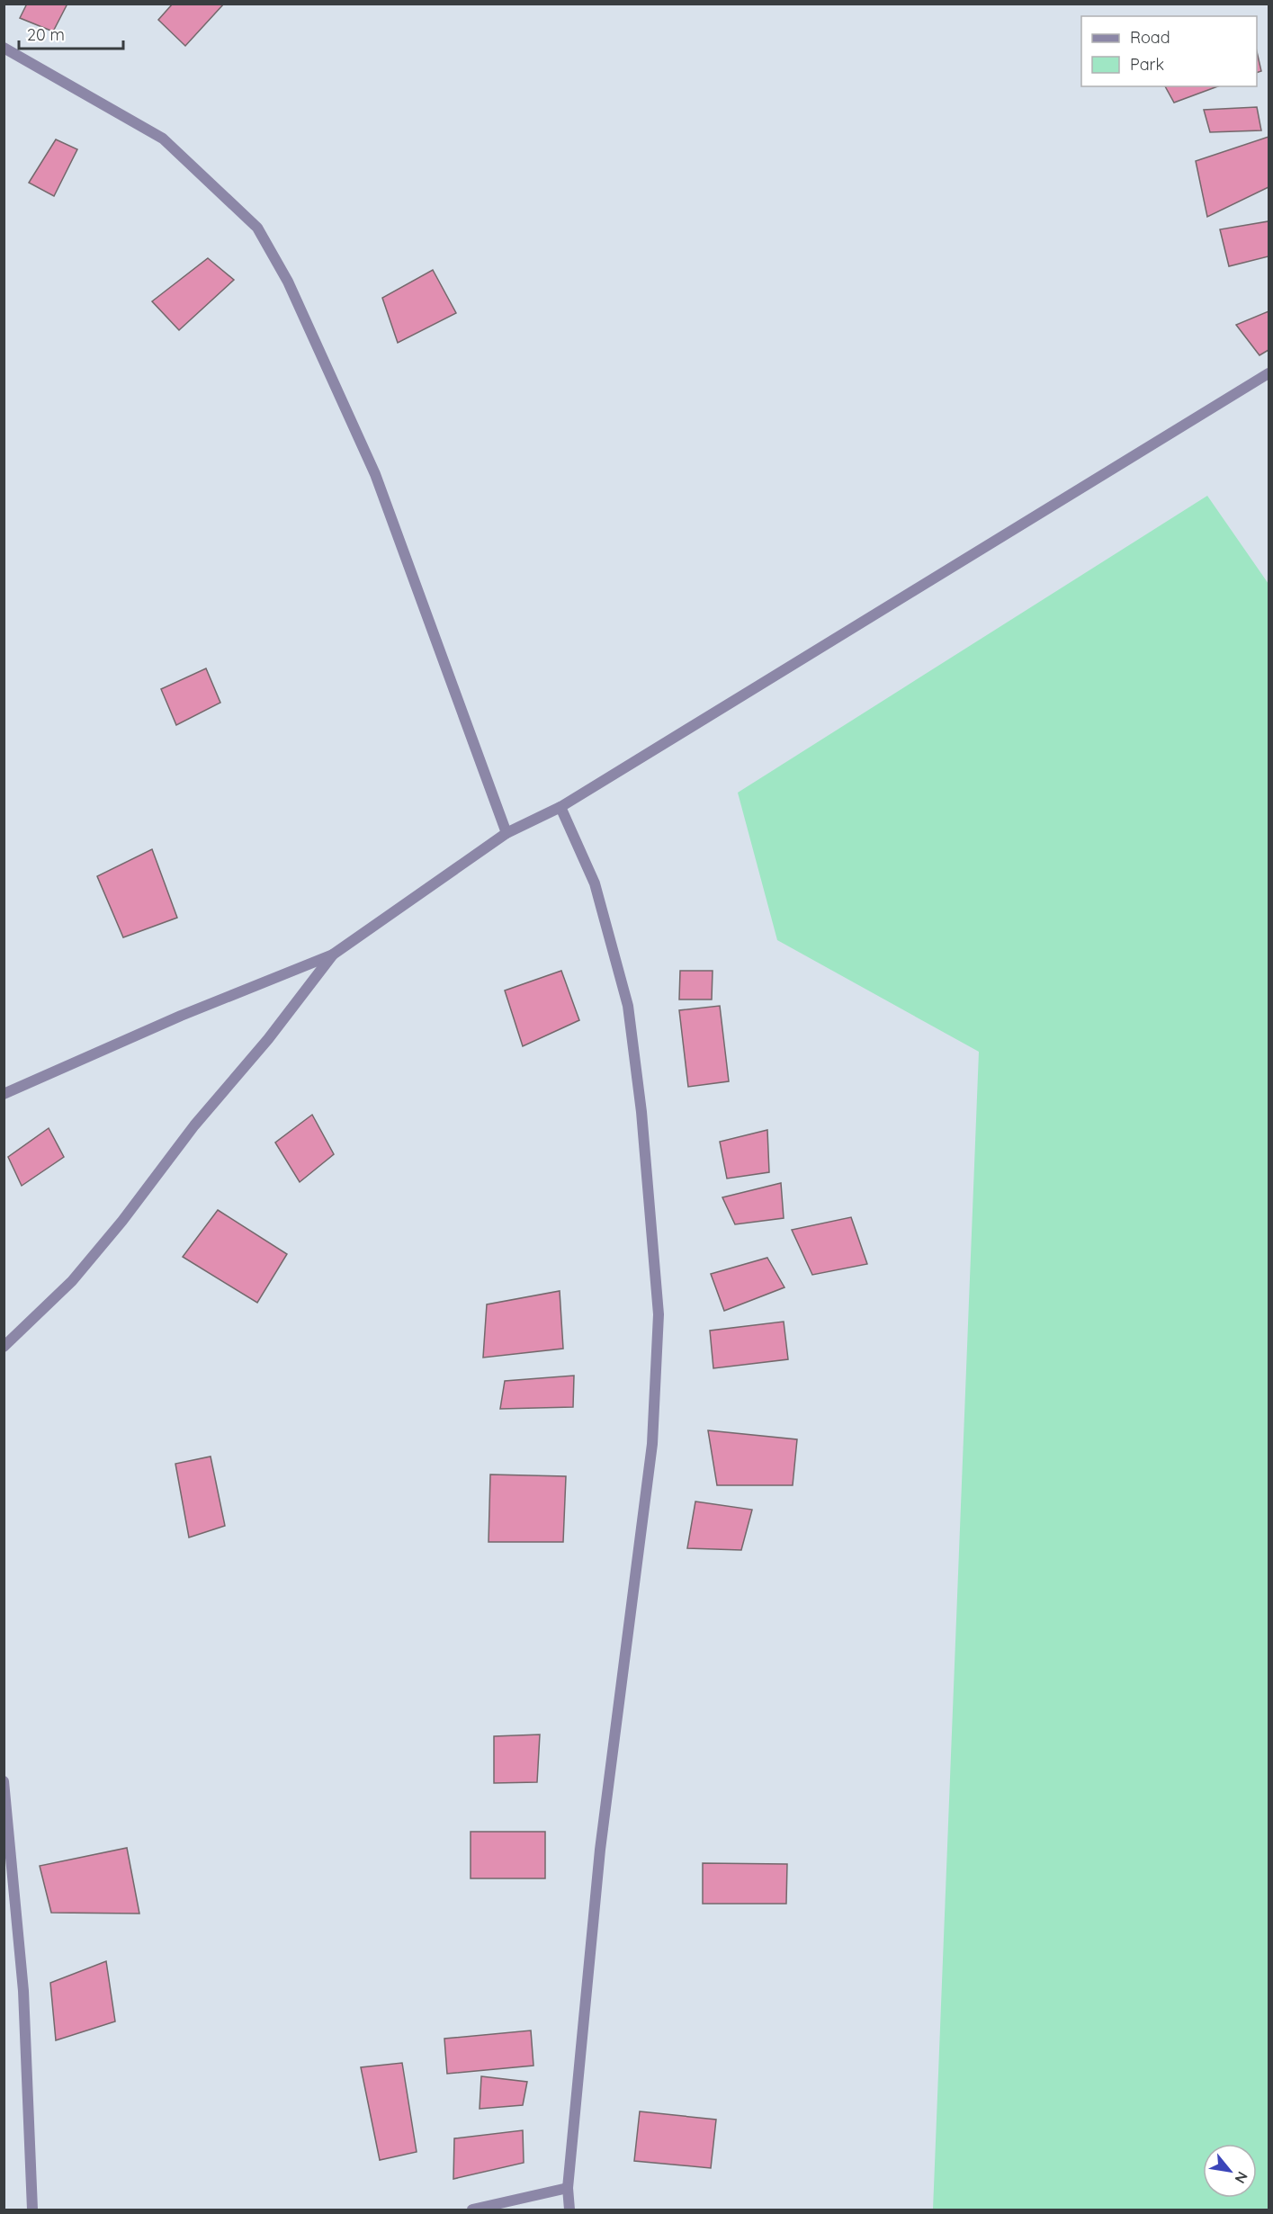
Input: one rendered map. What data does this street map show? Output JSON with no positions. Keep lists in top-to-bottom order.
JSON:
{
  "legend": ["Road", "Park"],
  "scale_bar": "20 m",
  "north": "bottom right"
}
